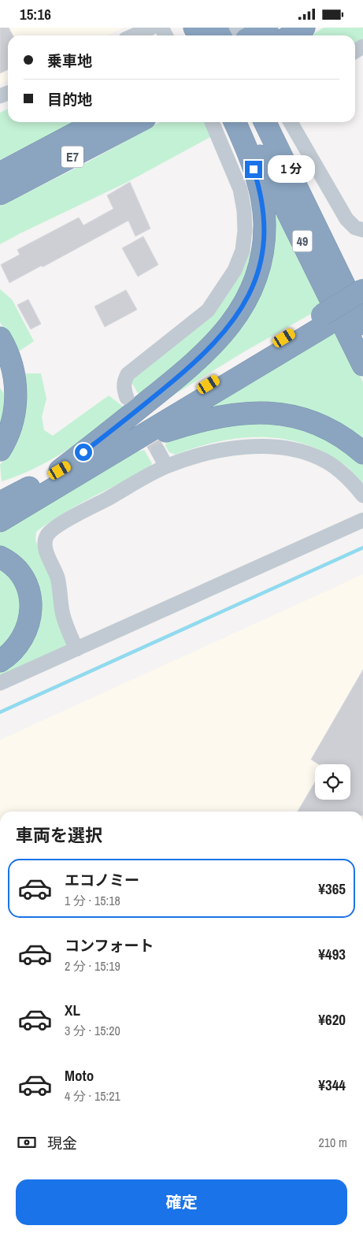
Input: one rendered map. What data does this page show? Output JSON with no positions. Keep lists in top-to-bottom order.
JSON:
{
  "streets": {
    "highway": ["E7", "49"]
  },
  "page": {
    "status": "15:16",
    "banner": ["乗車地", "目的地"],
    "bubble": "1 分",
    "heading": "車両を選択",
    "list": [
      {
        "name": "エコノミー",
        "note": "1 分 · 15:18",
        "value": "¥365"
      },
      {
        "name": "コンフォート",
        "note": "2 分 · 15:19",
        "value": "¥493"
      },
      {
        "name": "XL",
        "note": "3 分 · 15:20",
        "value": "¥620"
      },
      {
        "name": "Moto",
        "note": "4 分 · 15:21",
        "value": "¥344"
      }
    ],
    "pay": ["現金", "210 m"],
    "buttons": "確定"
  }
}
